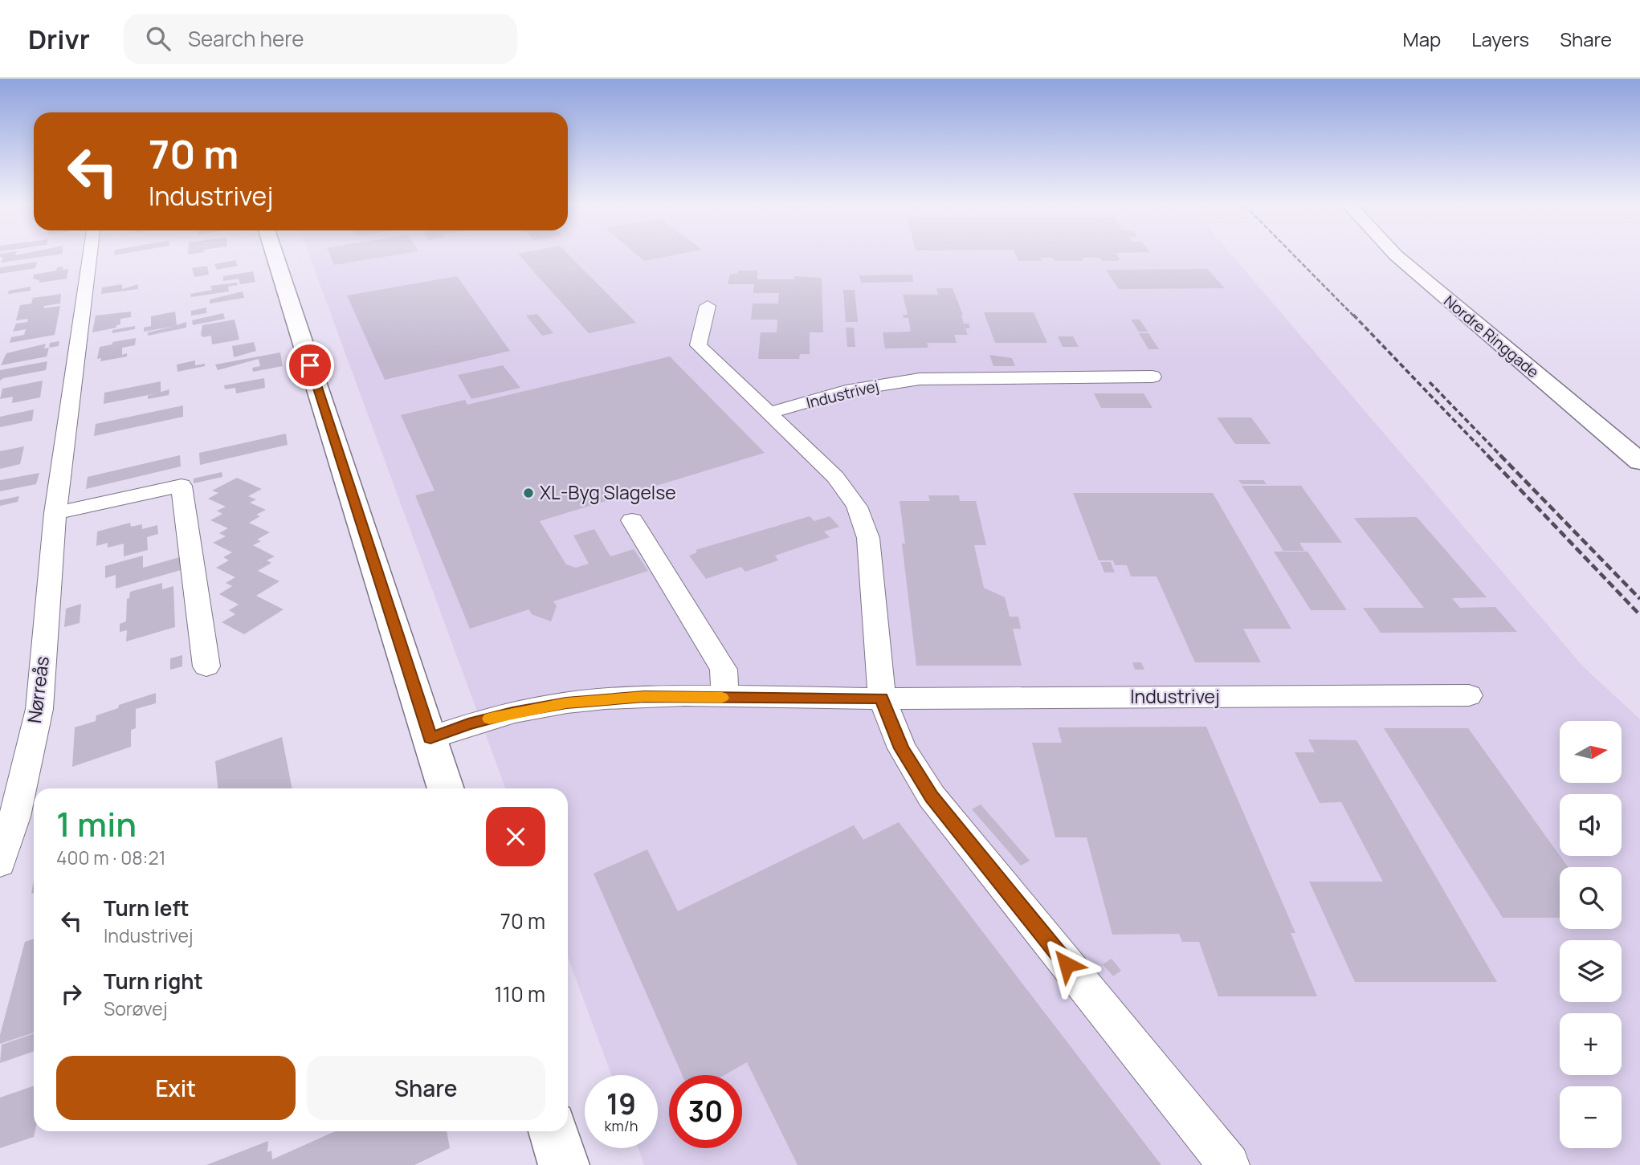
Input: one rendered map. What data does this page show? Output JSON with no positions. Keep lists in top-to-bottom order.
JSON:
{
  "streets": {
    "street": ["Nordre Ringgade", "Industrivej", "Nørreås"]
  },
  "places": ["XL-Byg Slagelse"],
  "north": "right",
  "page": {
    "header": "Drivr",
    "search": "Search here",
    "nav": ["Map", "Layers", "Share"],
    "turn": ["70 m", "Industrivej"],
    "map_buttons": ["+", "−"],
    "heading": ["1 min", "400 m · 08:21"],
    "list": [
      {
        "name": "Turn left",
        "note": "Industrivej",
        "value": "70 m"
      },
      {
        "name": "Turn right",
        "note": "Sorøvej",
        "value": "110 m"
      }
    ],
    "buttons": ["Exit", "Share"],
    "speed": "19 km/h",
    "limit": "30"
  }
}
